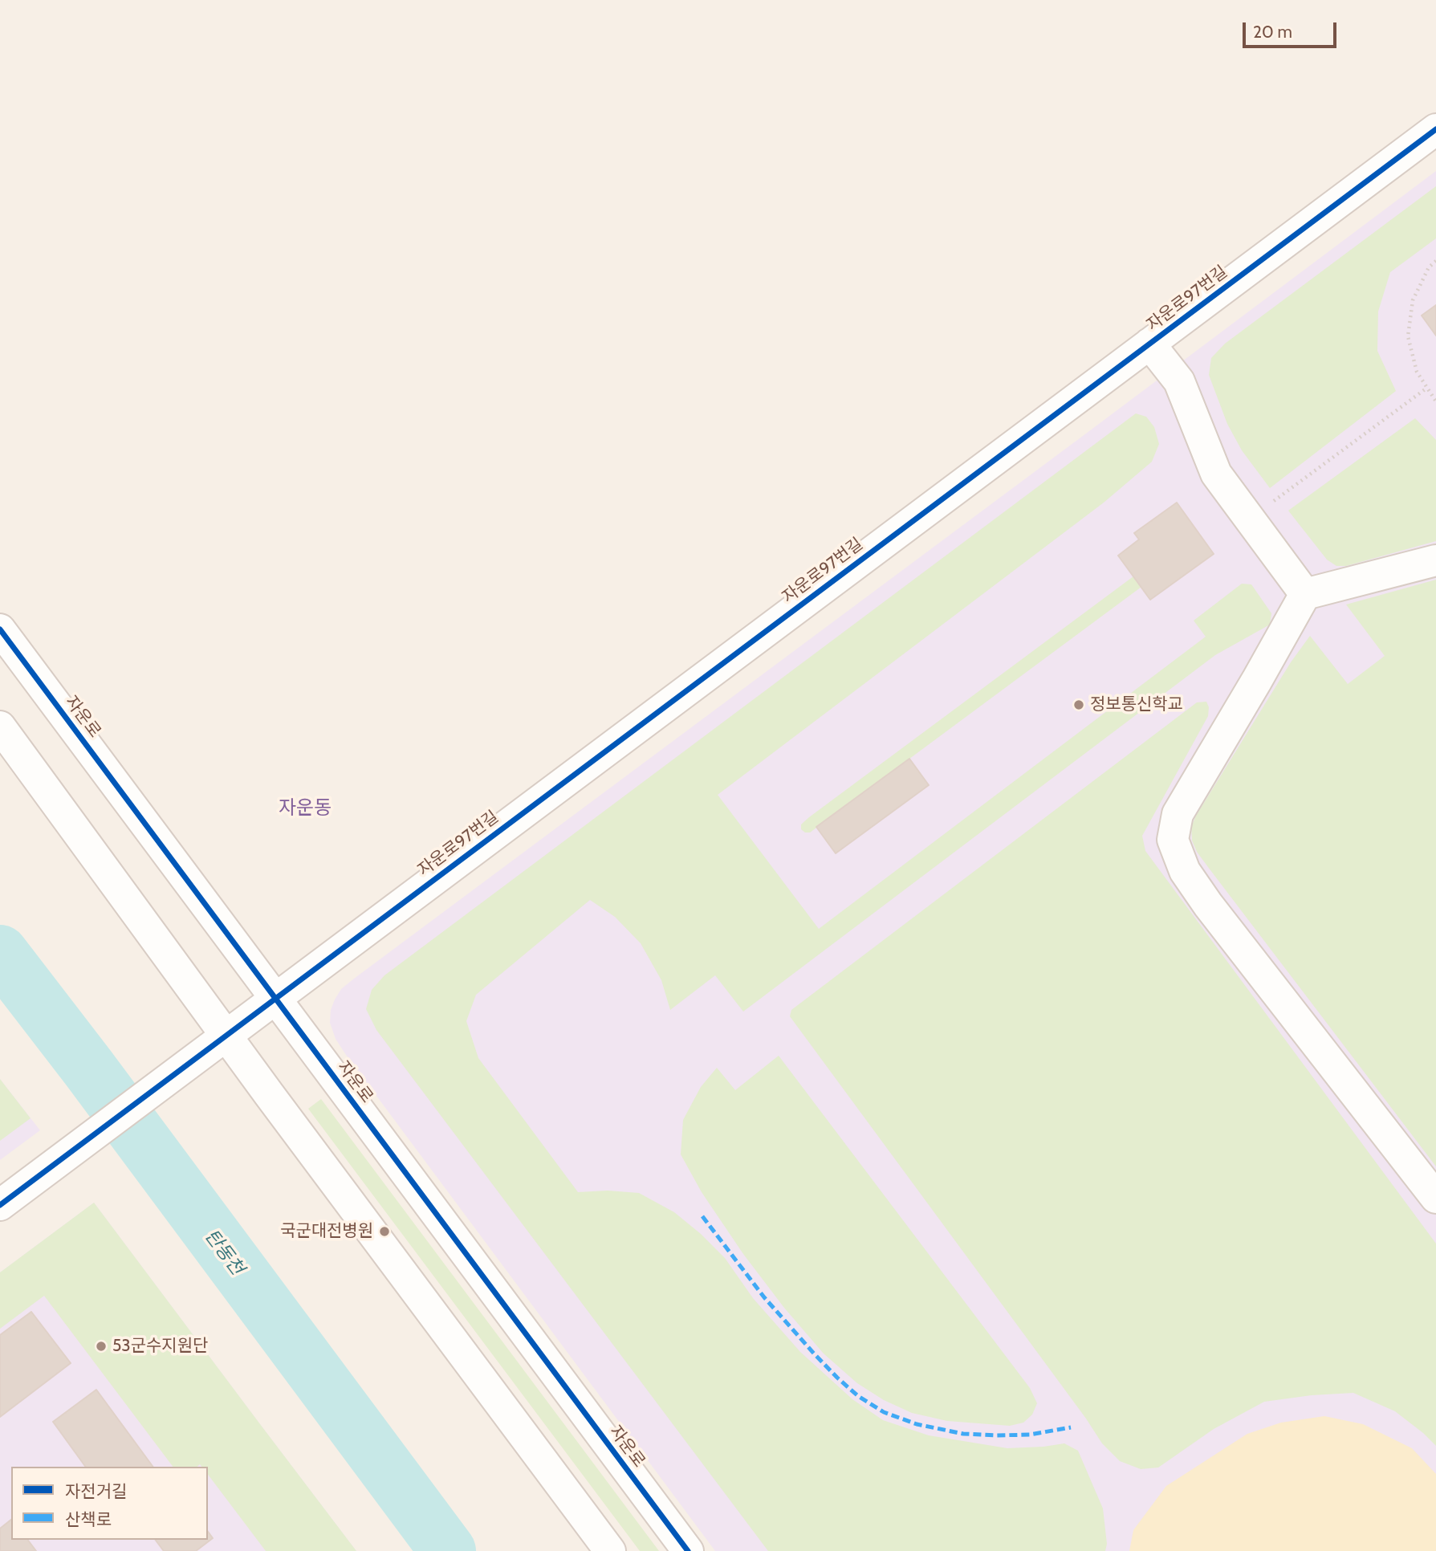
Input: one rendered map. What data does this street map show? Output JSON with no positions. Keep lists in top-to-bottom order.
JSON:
{
  "streets": {
    "street": ["자운로97번길", "자운로"]
  },
  "crossings": [
    ["자운로97번길", "자운로"]
  ],
  "districts": ["자운동"],
  "water": ["탄동천"],
  "places": ["정보통신학교", "국군대전병원", "53군수지원단"],
  "legend": ["자전거길", "산책로"],
  "scale_bar": "20 m"
}
